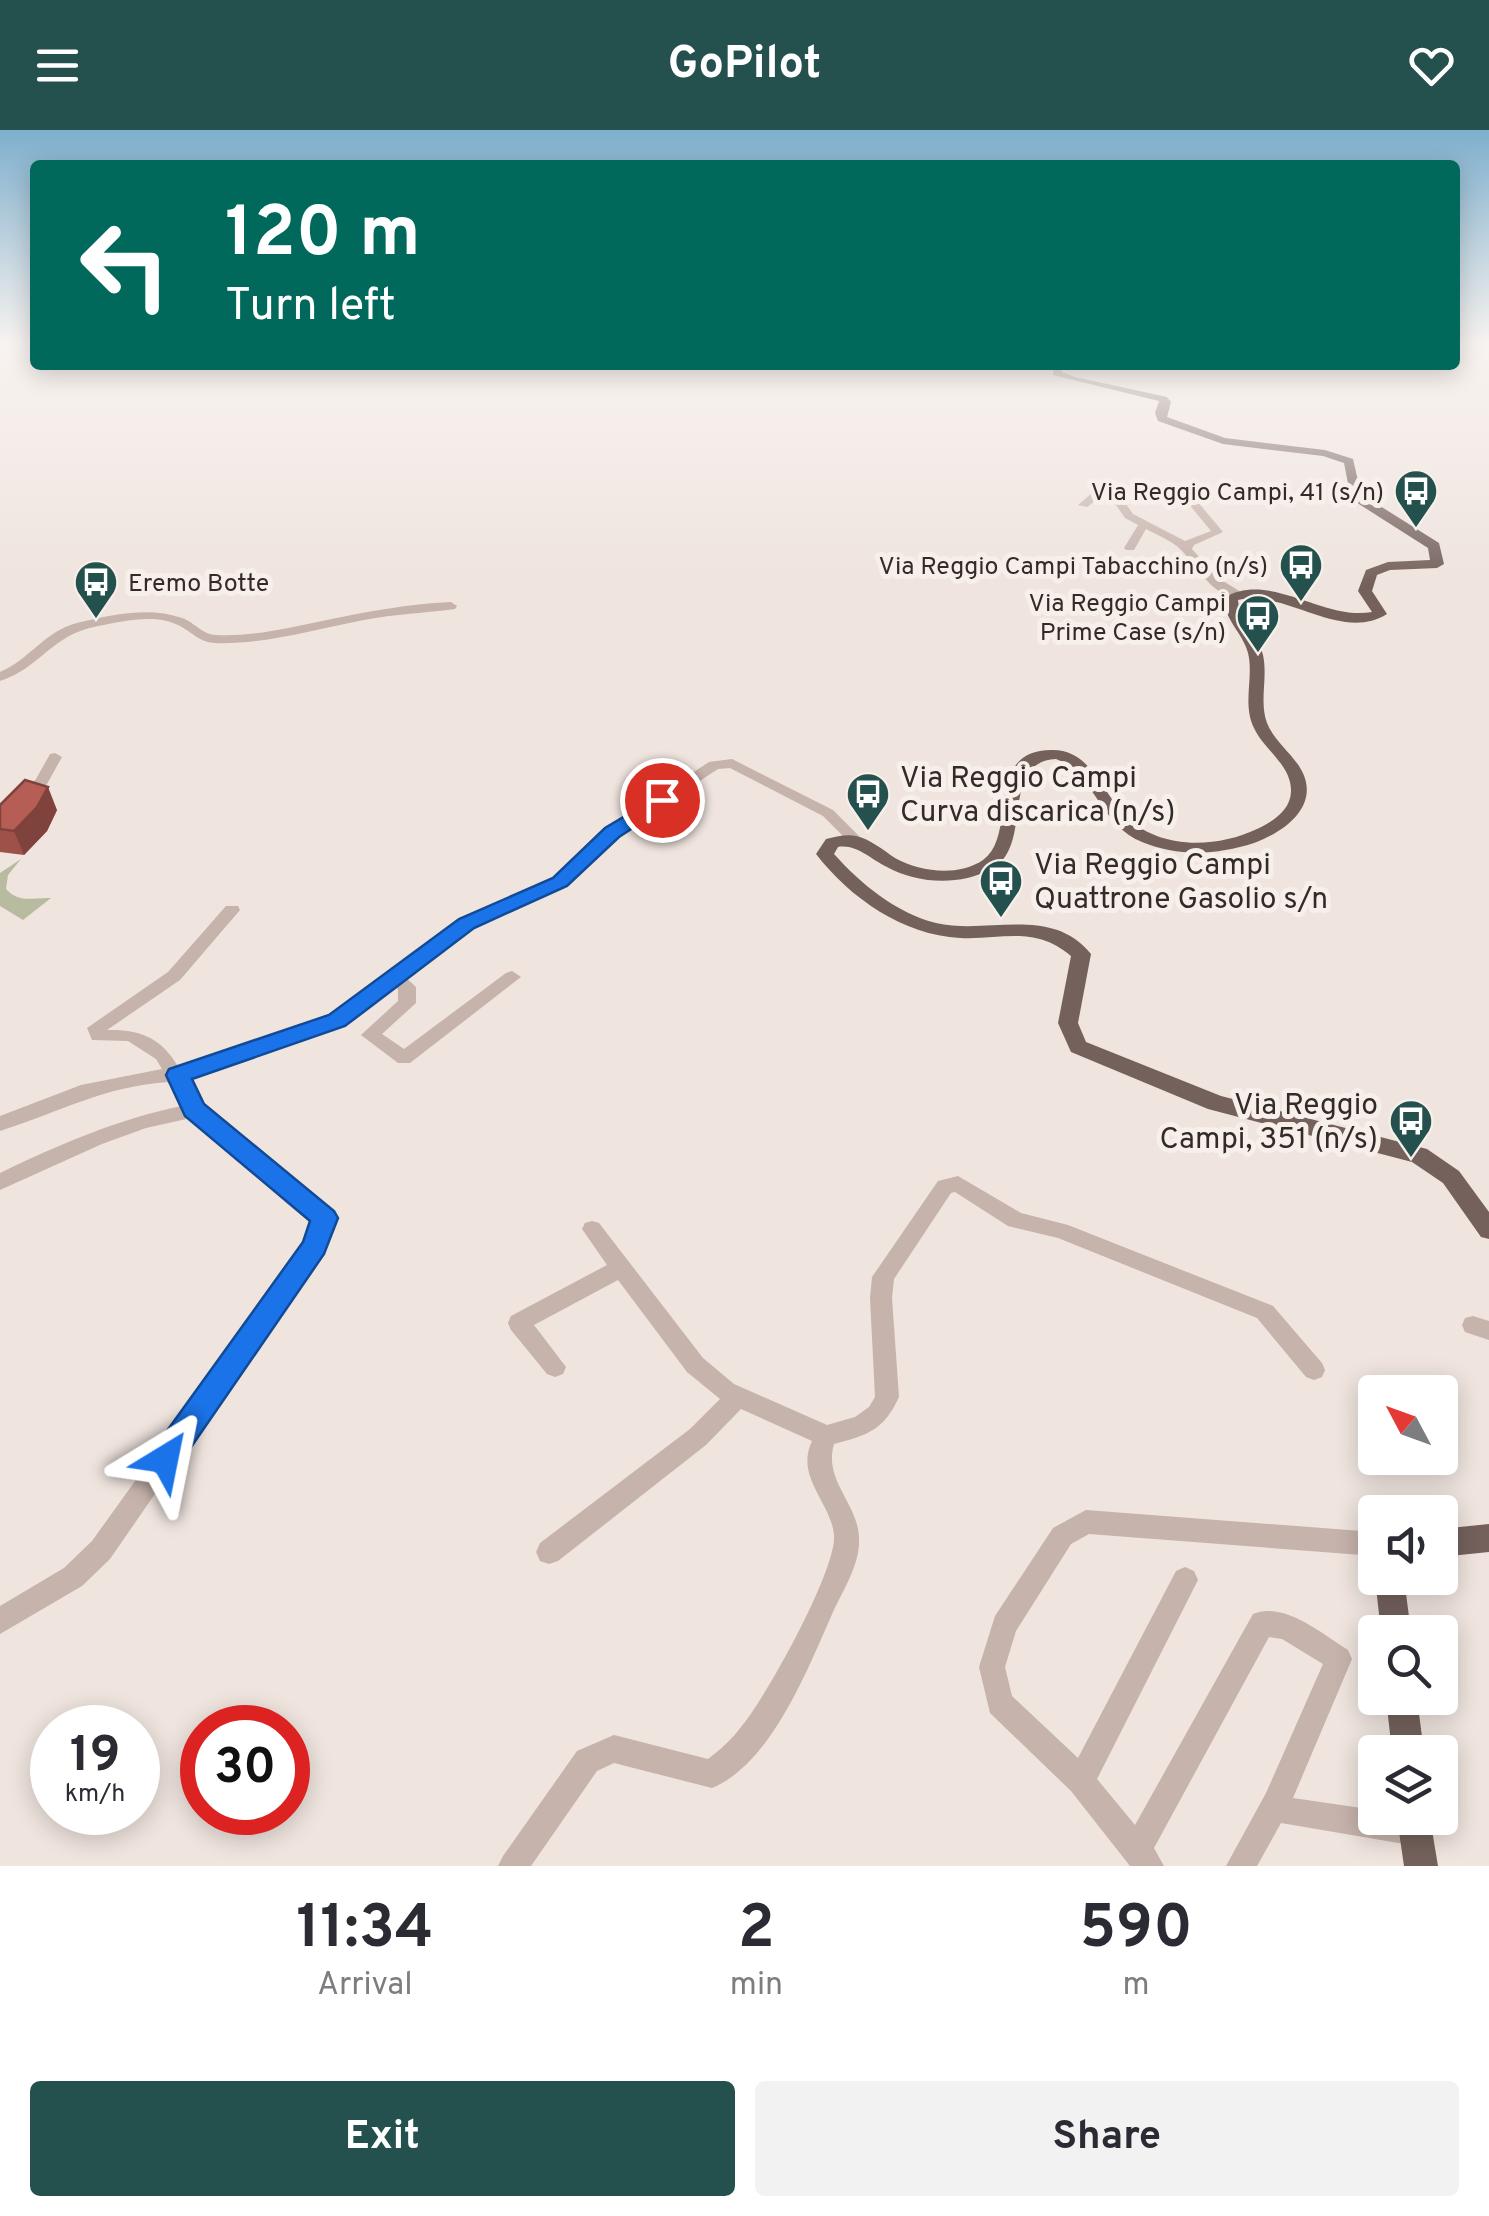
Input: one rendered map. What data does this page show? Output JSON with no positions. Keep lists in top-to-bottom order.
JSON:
{
  "places": {
    "bus stop": [
      "Via Reggio Campi, 41 (s/n)",
      "Via Reggio Campi Tabacchino (n/s)",
      "Eremo Botte",
      "Via Reggio Campi Prime Case (s/n)",
      "Via Reggio Campi Curva discarica (n/s)",
      "Via Reggio Campi Quattrone Gasolio s/n",
      "Via Reggio Campi, 351 (n/s)"
    ]
  },
  "north": "top left",
  "page": {
    "header": "GoPilot",
    "turn": ["120 m", "Turn left"],
    "speed": "19 km/h",
    "limit": "30",
    "eta": [
      "11:34",
      "Arrival",
      "2",
      "min",
      "590",
      "m"
    ],
    "buttons": ["Exit", "Share"]
  }
}
